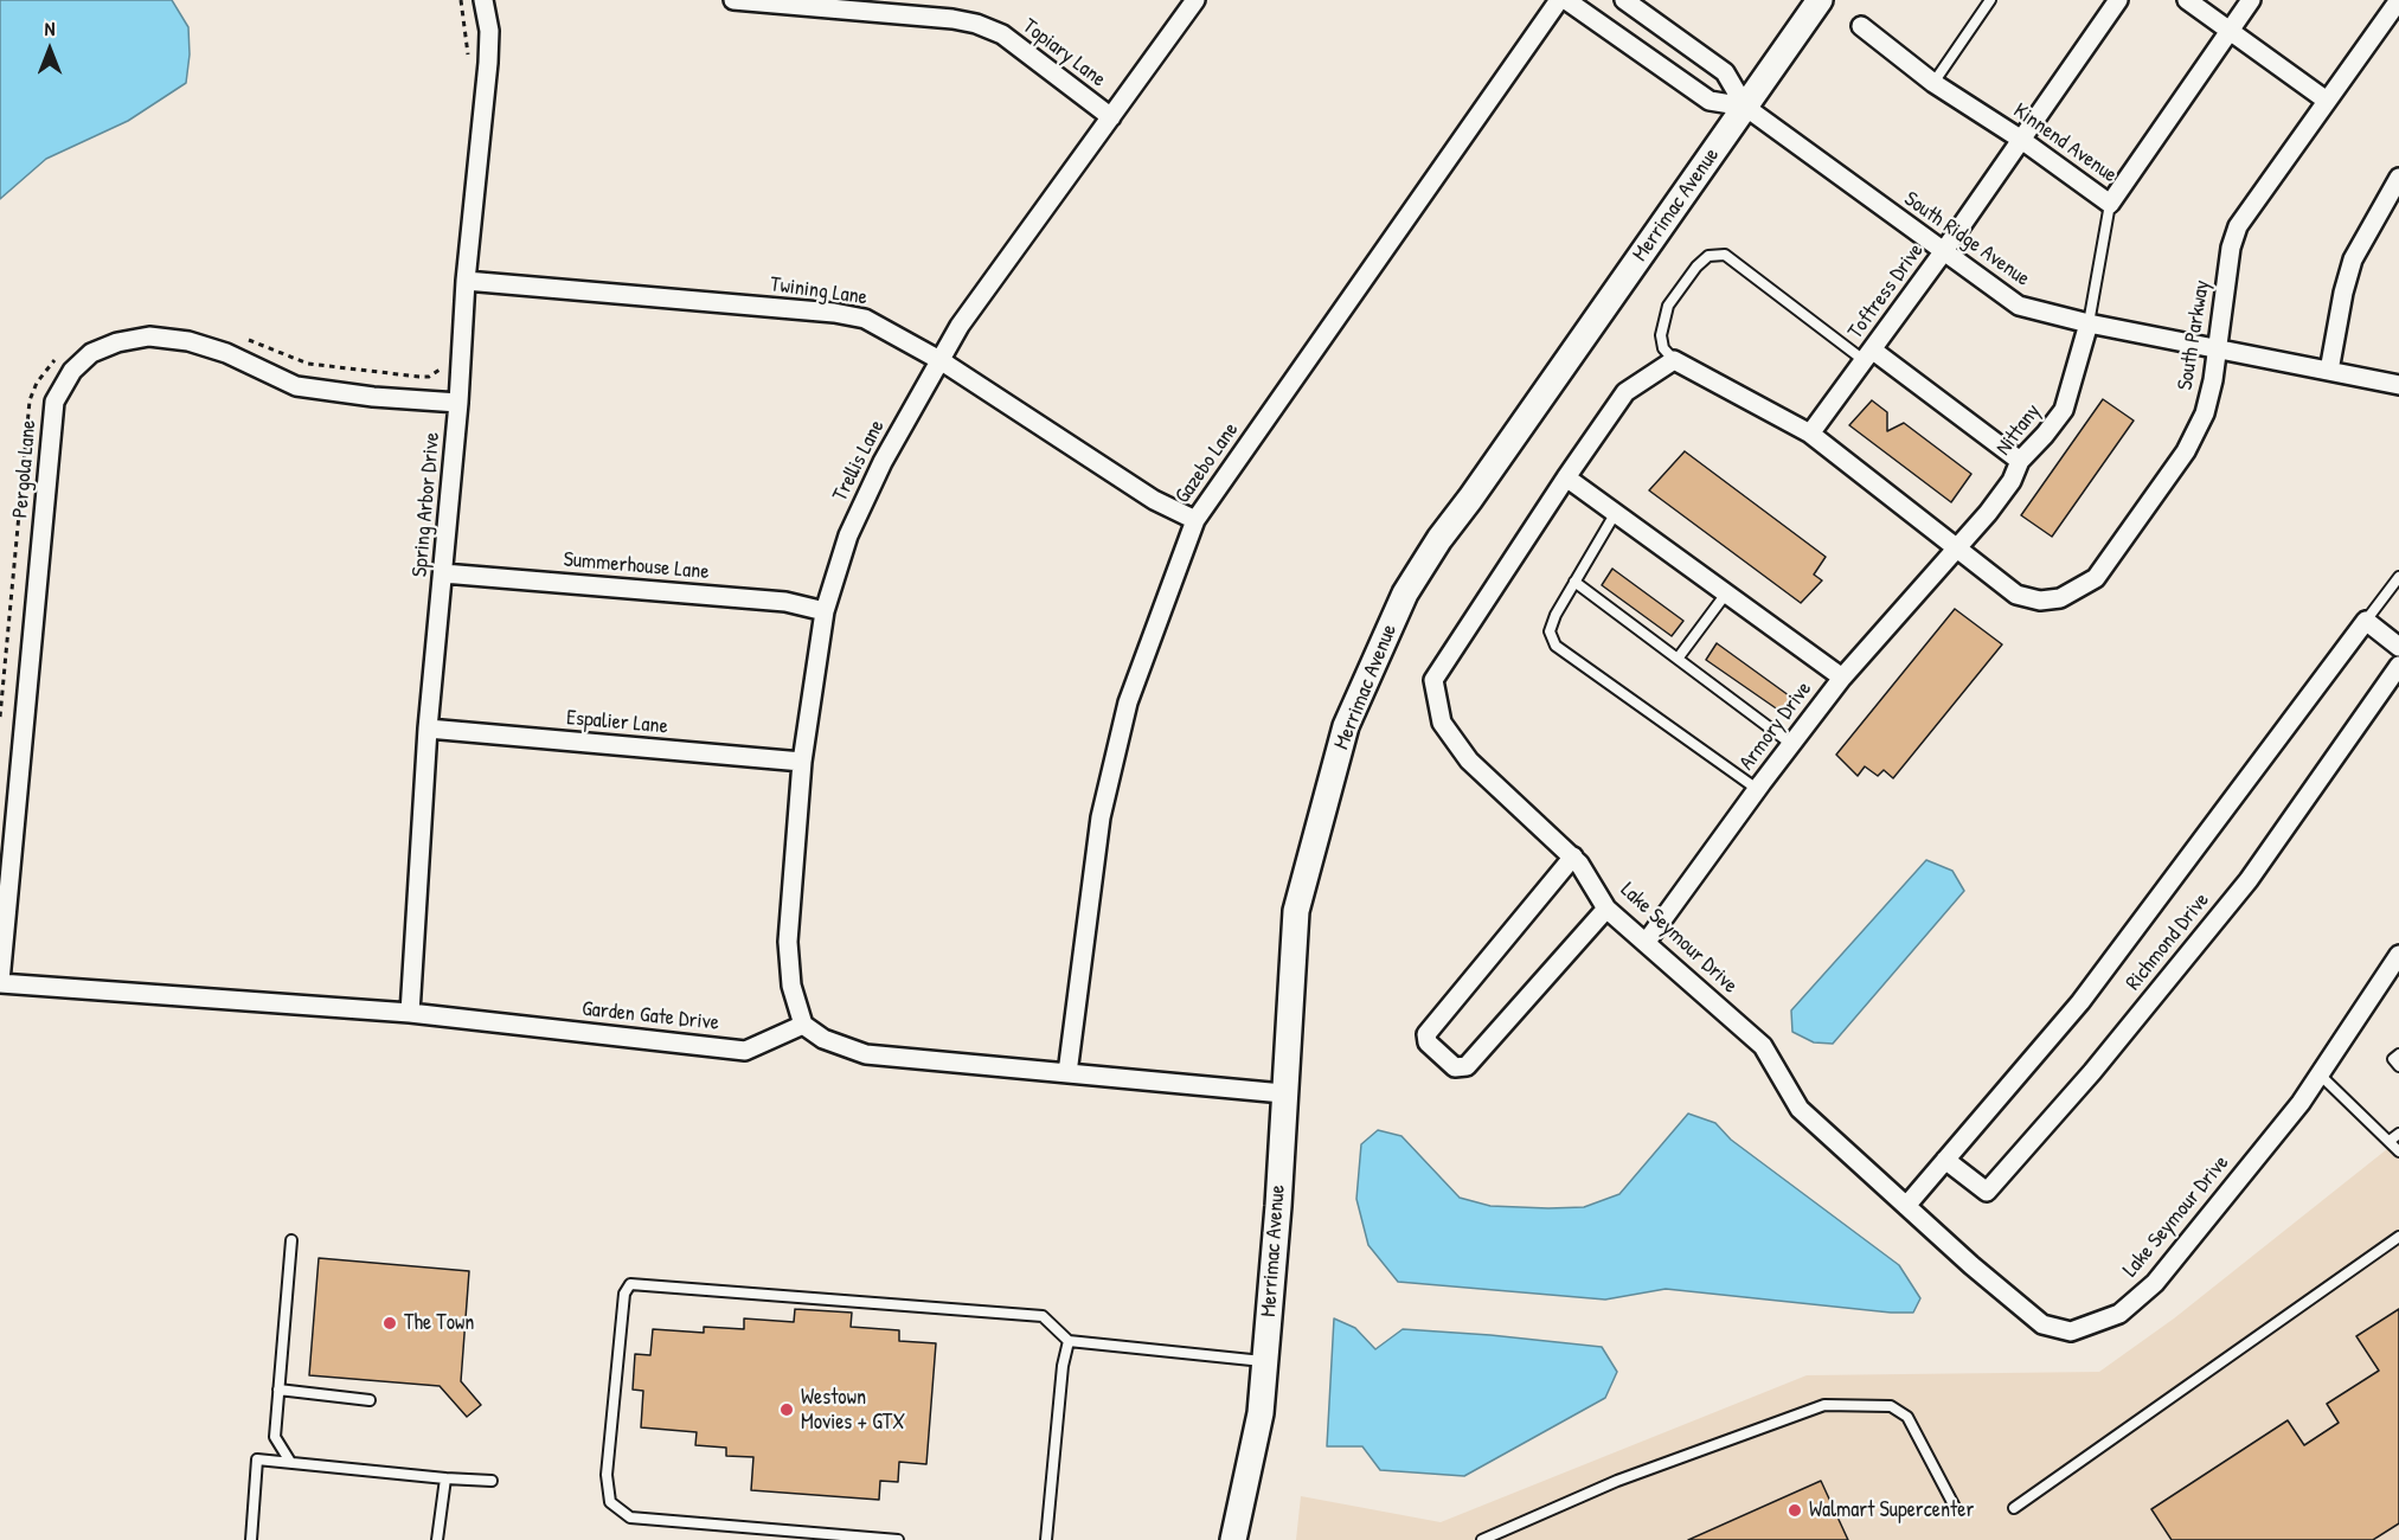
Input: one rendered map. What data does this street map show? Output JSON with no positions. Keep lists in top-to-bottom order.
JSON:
{
  "streets": {
    "street": [
      "Topiary Lane",
      "Kinnend Avenue",
      "Merrimac Avenue",
      "South Ridge Avenue",
      "Twining Lane",
      "Toftress Drive",
      "South Parkway",
      "Nittany",
      "Trellis Lane",
      "Gazebo Lane",
      "Pergola Lane",
      "Spring Arbor Drive",
      "Summerhouse Lane",
      "Espalier Lane",
      "Armory Drive",
      "Lake Seymour Drive",
      "Richmond Drive",
      "Garden Gate Drive"
    ]
  },
  "crossings": [
    ["Topiary Lane", "Trellis Lane"],
    ["Kinnend Avenue", "Toftress Drive"],
    ["Merrimac Avenue", "South Ridge Avenue"],
    ["South Ridge Avenue", "Toftress Drive"],
    ["South Ridge Avenue", "South Parkway"],
    ["South Ridge Avenue", "Nittany"],
    ["Twining Lane", "Trellis Lane"],
    ["Twining Lane", "Gazebo Lane"],
    ["Twining Lane", "Spring Arbor Drive"],
    ["South Parkway", "Nittany"],
    ["South Parkway", "Armory Drive"],
    ["Nittany", "Armory Drive"],
    ["Trellis Lane", "Summerhouse Lane"],
    ["Trellis Lane", "Espalier Lane"],
    ["Trellis Lane", "Garden Gate Drive"],
    ["Pergola Lane", "Spring Arbor Drive"],
    ["Pergola Lane", "Garden Gate Drive"],
    ["Spring Arbor Drive", "Summerhouse Lane"],
    ["Spring Arbor Drive", "Espalier Lane"],
    ["Spring Arbor Drive", "Garden Gate Drive"],
    ["Armory Drive", "Lake Seymour Drive"],
    ["Lake Seymour Drive", "Richmond Drive"]
  ],
  "places": ["The Town", "Westown Movies + GTX", "Walmart Supercenter"],
  "north": "top"
}
